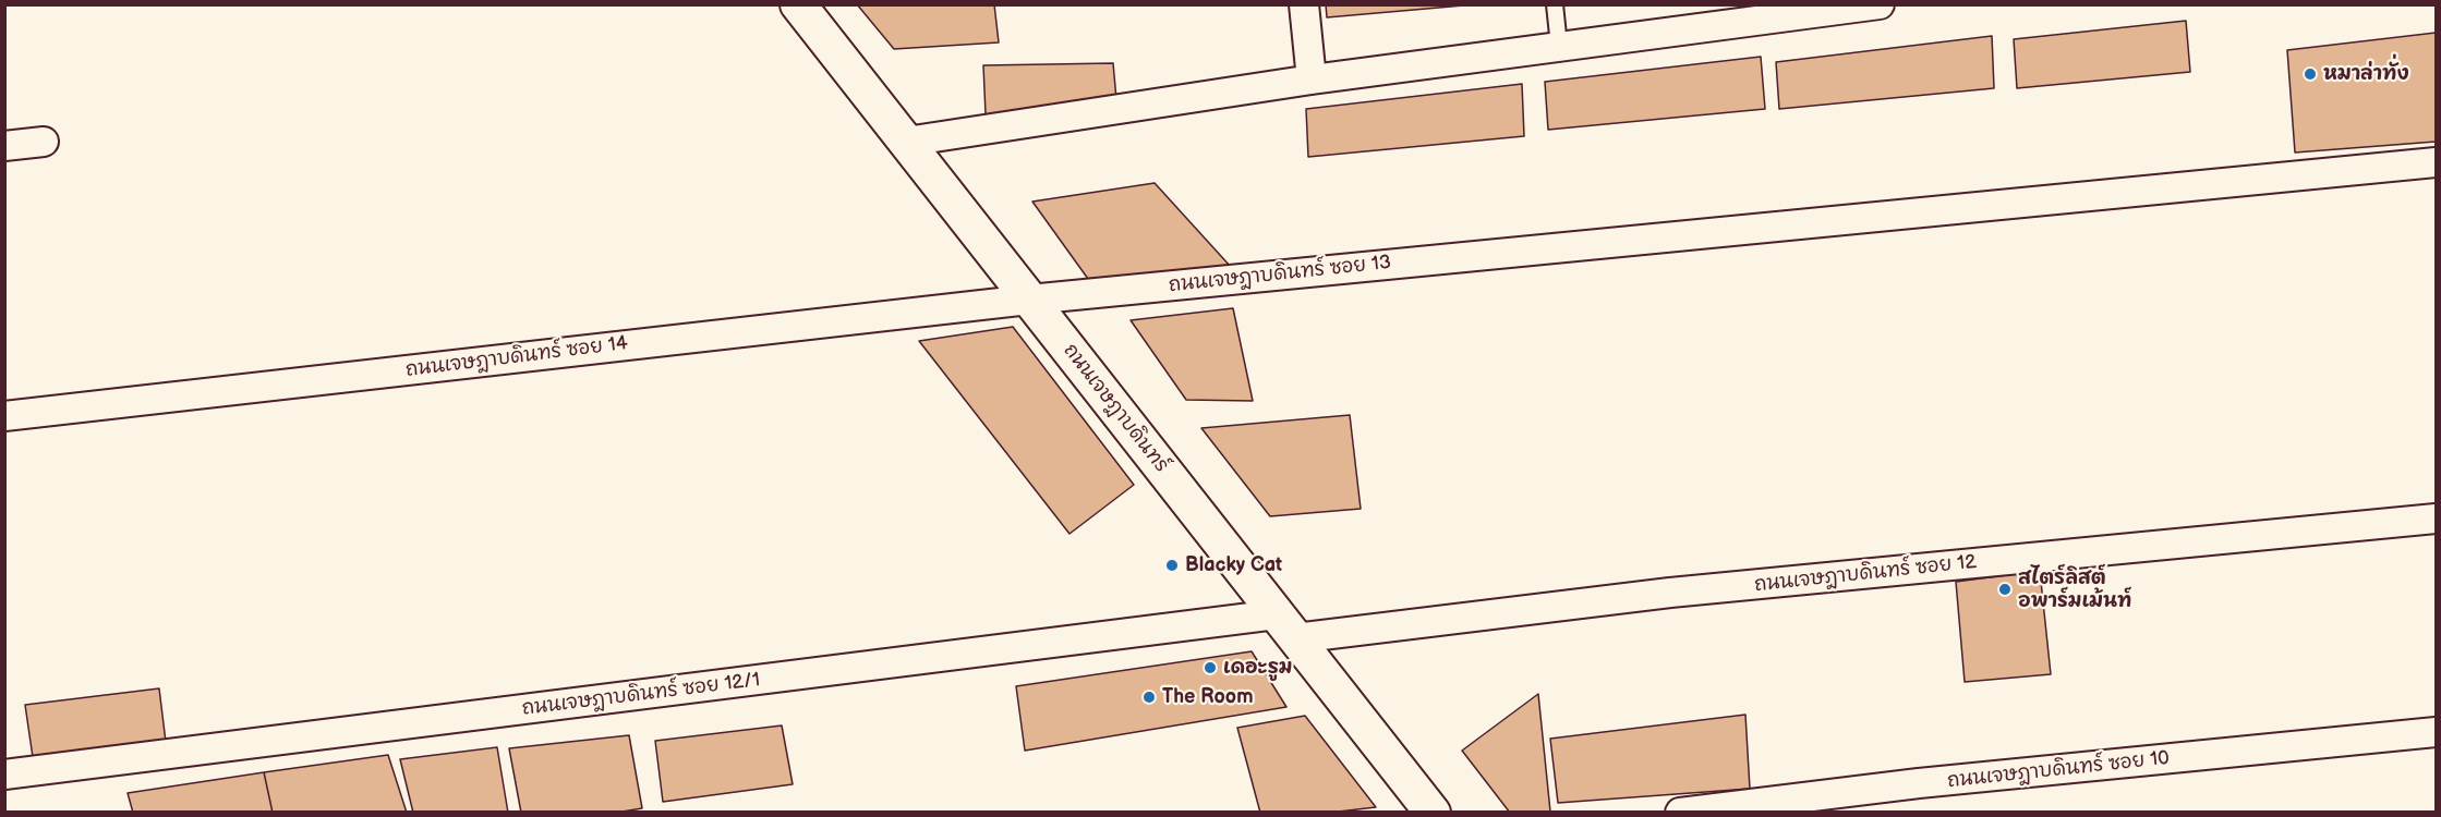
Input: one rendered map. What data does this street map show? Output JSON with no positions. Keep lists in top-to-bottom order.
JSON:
{
  "streets": {
    "street": [
      "ถนนเจษฎาบดินทร์ ซอย 13",
      "ถนนเจษฎาบดินทร์ ซอย 14",
      "ถนนเจษฎาบดินทร์",
      "ถนนเจษฎาบดินทร์ ซอย 12",
      "ถนนเจษฎาบดินทร์ ซอย 12/1",
      "ถนนเจษฎาบดินทร์ ซอย 10"
    ]
  },
  "crossings": [
    ["ถนนเจษฎาบดินทร์ ซอย 13", "ถนนเจษฎาบดินทร์ ซอย 14"],
    ["ถนนเจษฎาบดินทร์ ซอย 13", "ถนนเจษฎาบดินทร์"],
    ["ถนนเจษฎาบดินทร์ ซอย 14", "ถนนเจษฎาบดินทร์"],
    ["ถนนเจษฎาบดินทร์", "ถนนเจษฎาบดินทร์ ซอย 12"],
    ["ถนนเจษฎาบดินทร์", "ถนนเจษฎาบดินทร์ ซอย 12/1"],
    ["ถนนเจษฎาบดินทร์ ซอย 12", "ถนนเจษฎาบดินทร์ ซอย 12/1"]
  ],
  "places": [
    "หมาล่าทั่ง",
    "Blacky Cat",
    "สไตร์ลิสต์ อพาร์มเม้นท์",
    "เดอะรูม",
    "The Room"
  ]
}
